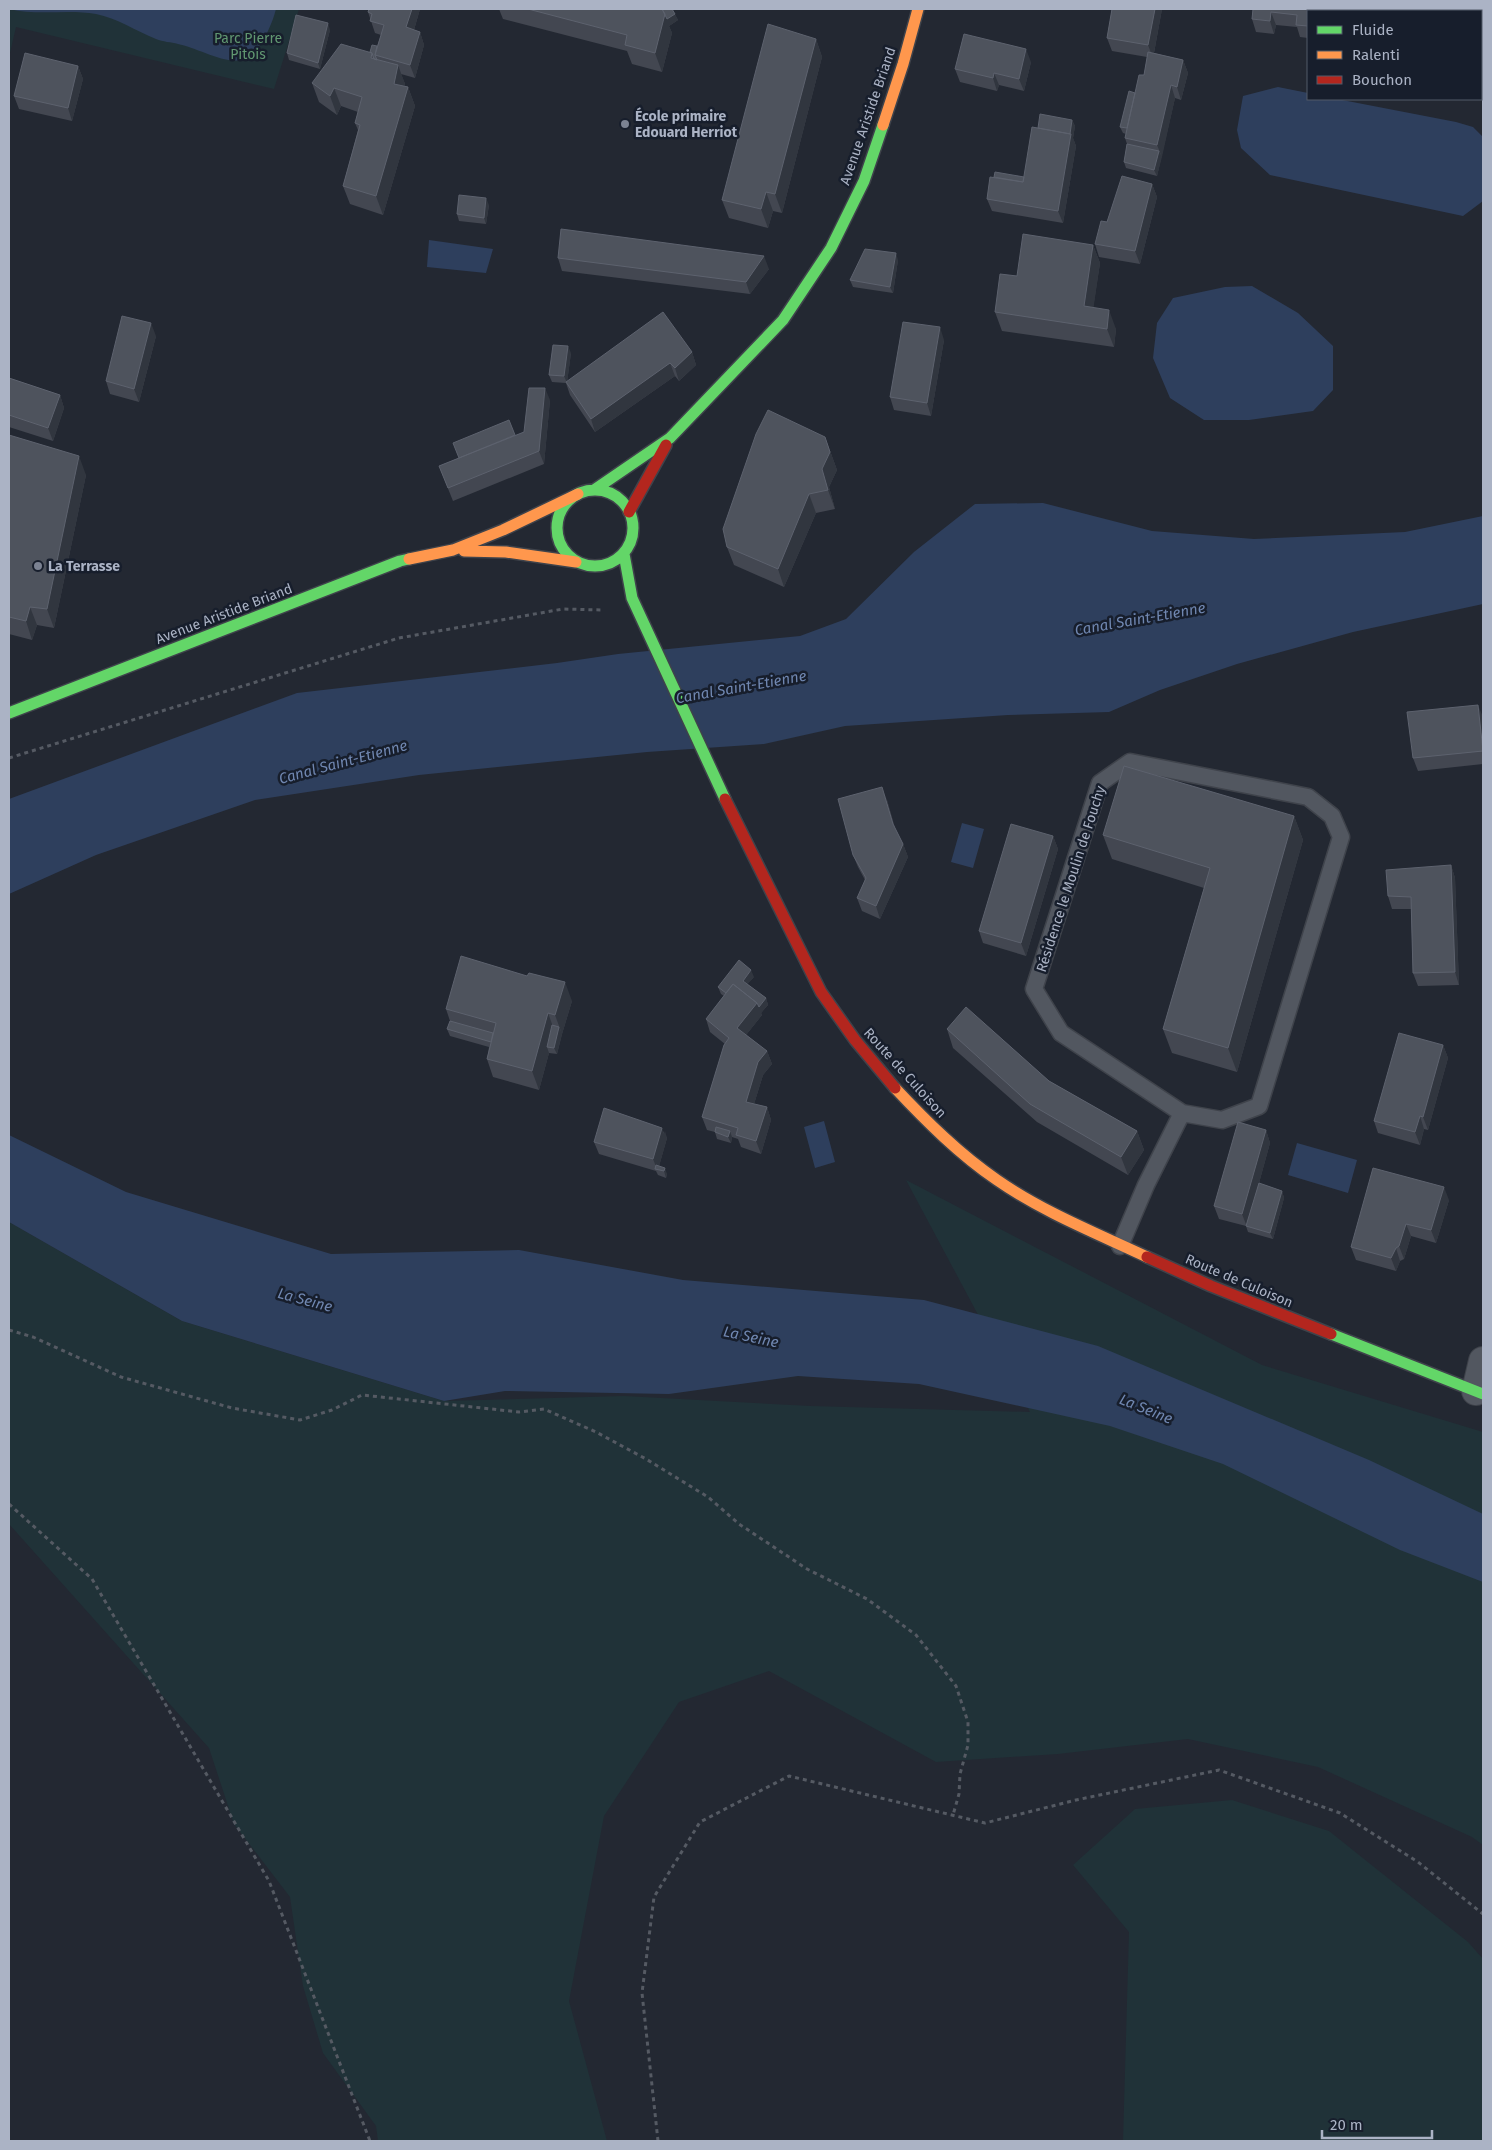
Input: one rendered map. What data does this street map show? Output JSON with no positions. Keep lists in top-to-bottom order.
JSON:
{
  "streets": {
    "street": ["Avenue Aristide Briand", "Route de Culoison"],
    "lane": ["Résidence le Moulin de Fouchy"]
  },
  "crossings": [
    ["Avenue Aristide Briand", "Route de Culoison"]
  ],
  "water": ["Canal Saint-Etienne", "La Seine"],
  "parks": ["Parc Pierre Pitois"],
  "places": ["École primaire Edouard Herriot", "La Terrasse"],
  "legend": ["Fluide", "Ralenti", "Bouchon"],
  "scale_bar": "20 m"
}
